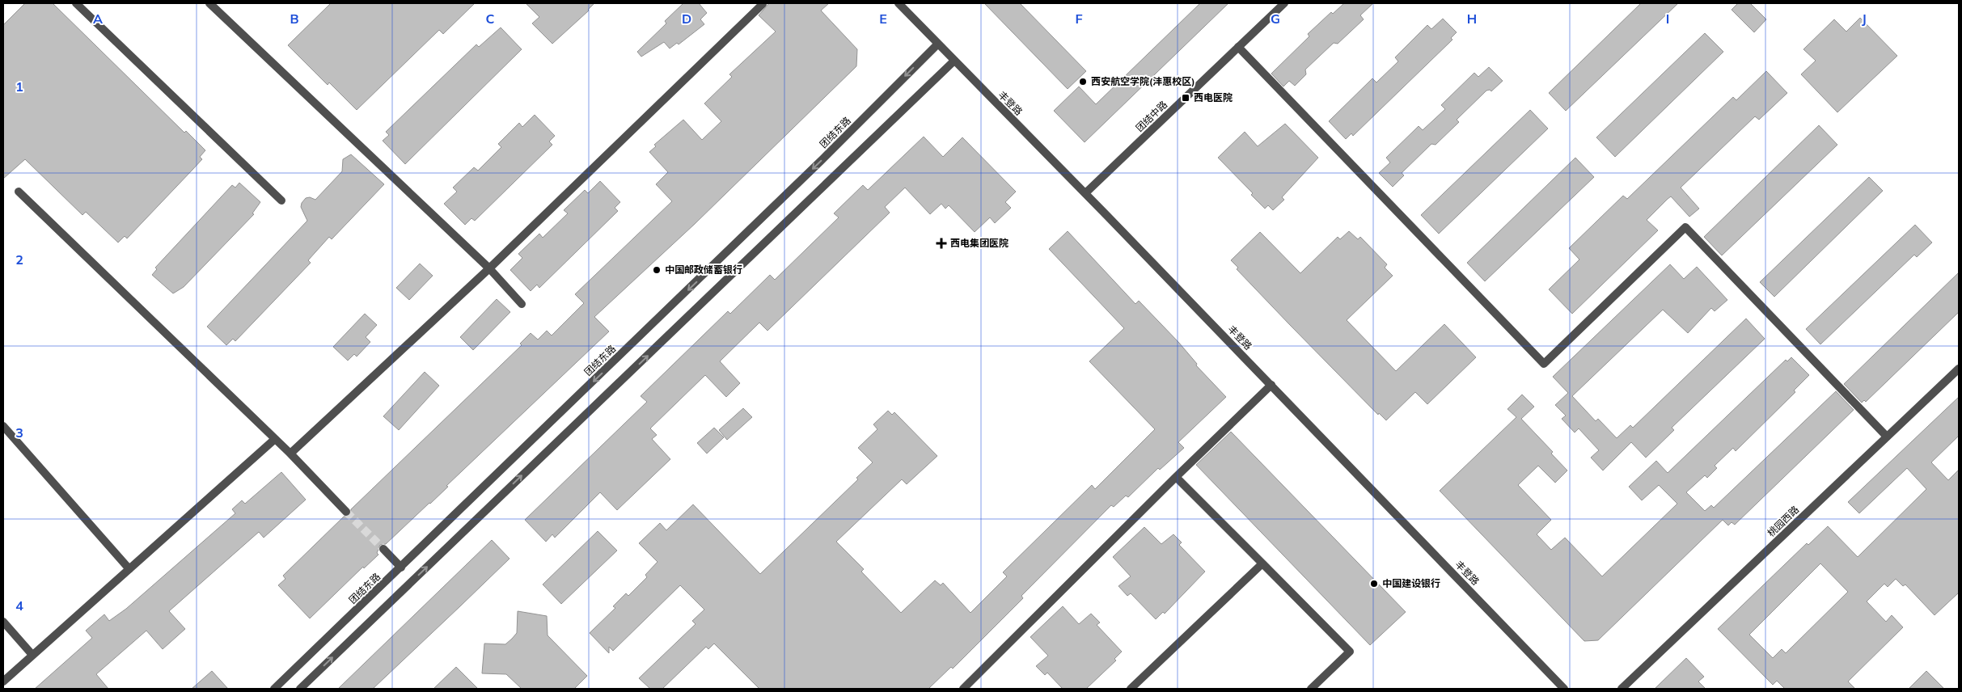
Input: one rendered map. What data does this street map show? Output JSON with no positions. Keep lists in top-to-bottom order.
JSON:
{
  "streets": {
    "street": [
      "丰登路",
      "团结中路",
      "团结东路",
      "桃园西路"
    ]
  },
  "crossings": [
    ["丰登路", "团结中路"],
    ["丰登路", "团结东路"]
  ],
  "places": {
    "other": ["西安航空学院(沣惠校区)", "中国邮政储蓄银行", "中国建设银行"],
    "transit": ["西电医院"],
    "health": ["西电集团医院"]
  },
  "grid": {
    "columns": [
      "A",
      "B",
      "C",
      "D",
      "E",
      "F",
      "G",
      "H",
      "I",
      "J"
    ],
    "rows": [
      "1",
      "2",
      "3",
      "4"
    ]
  }
}
